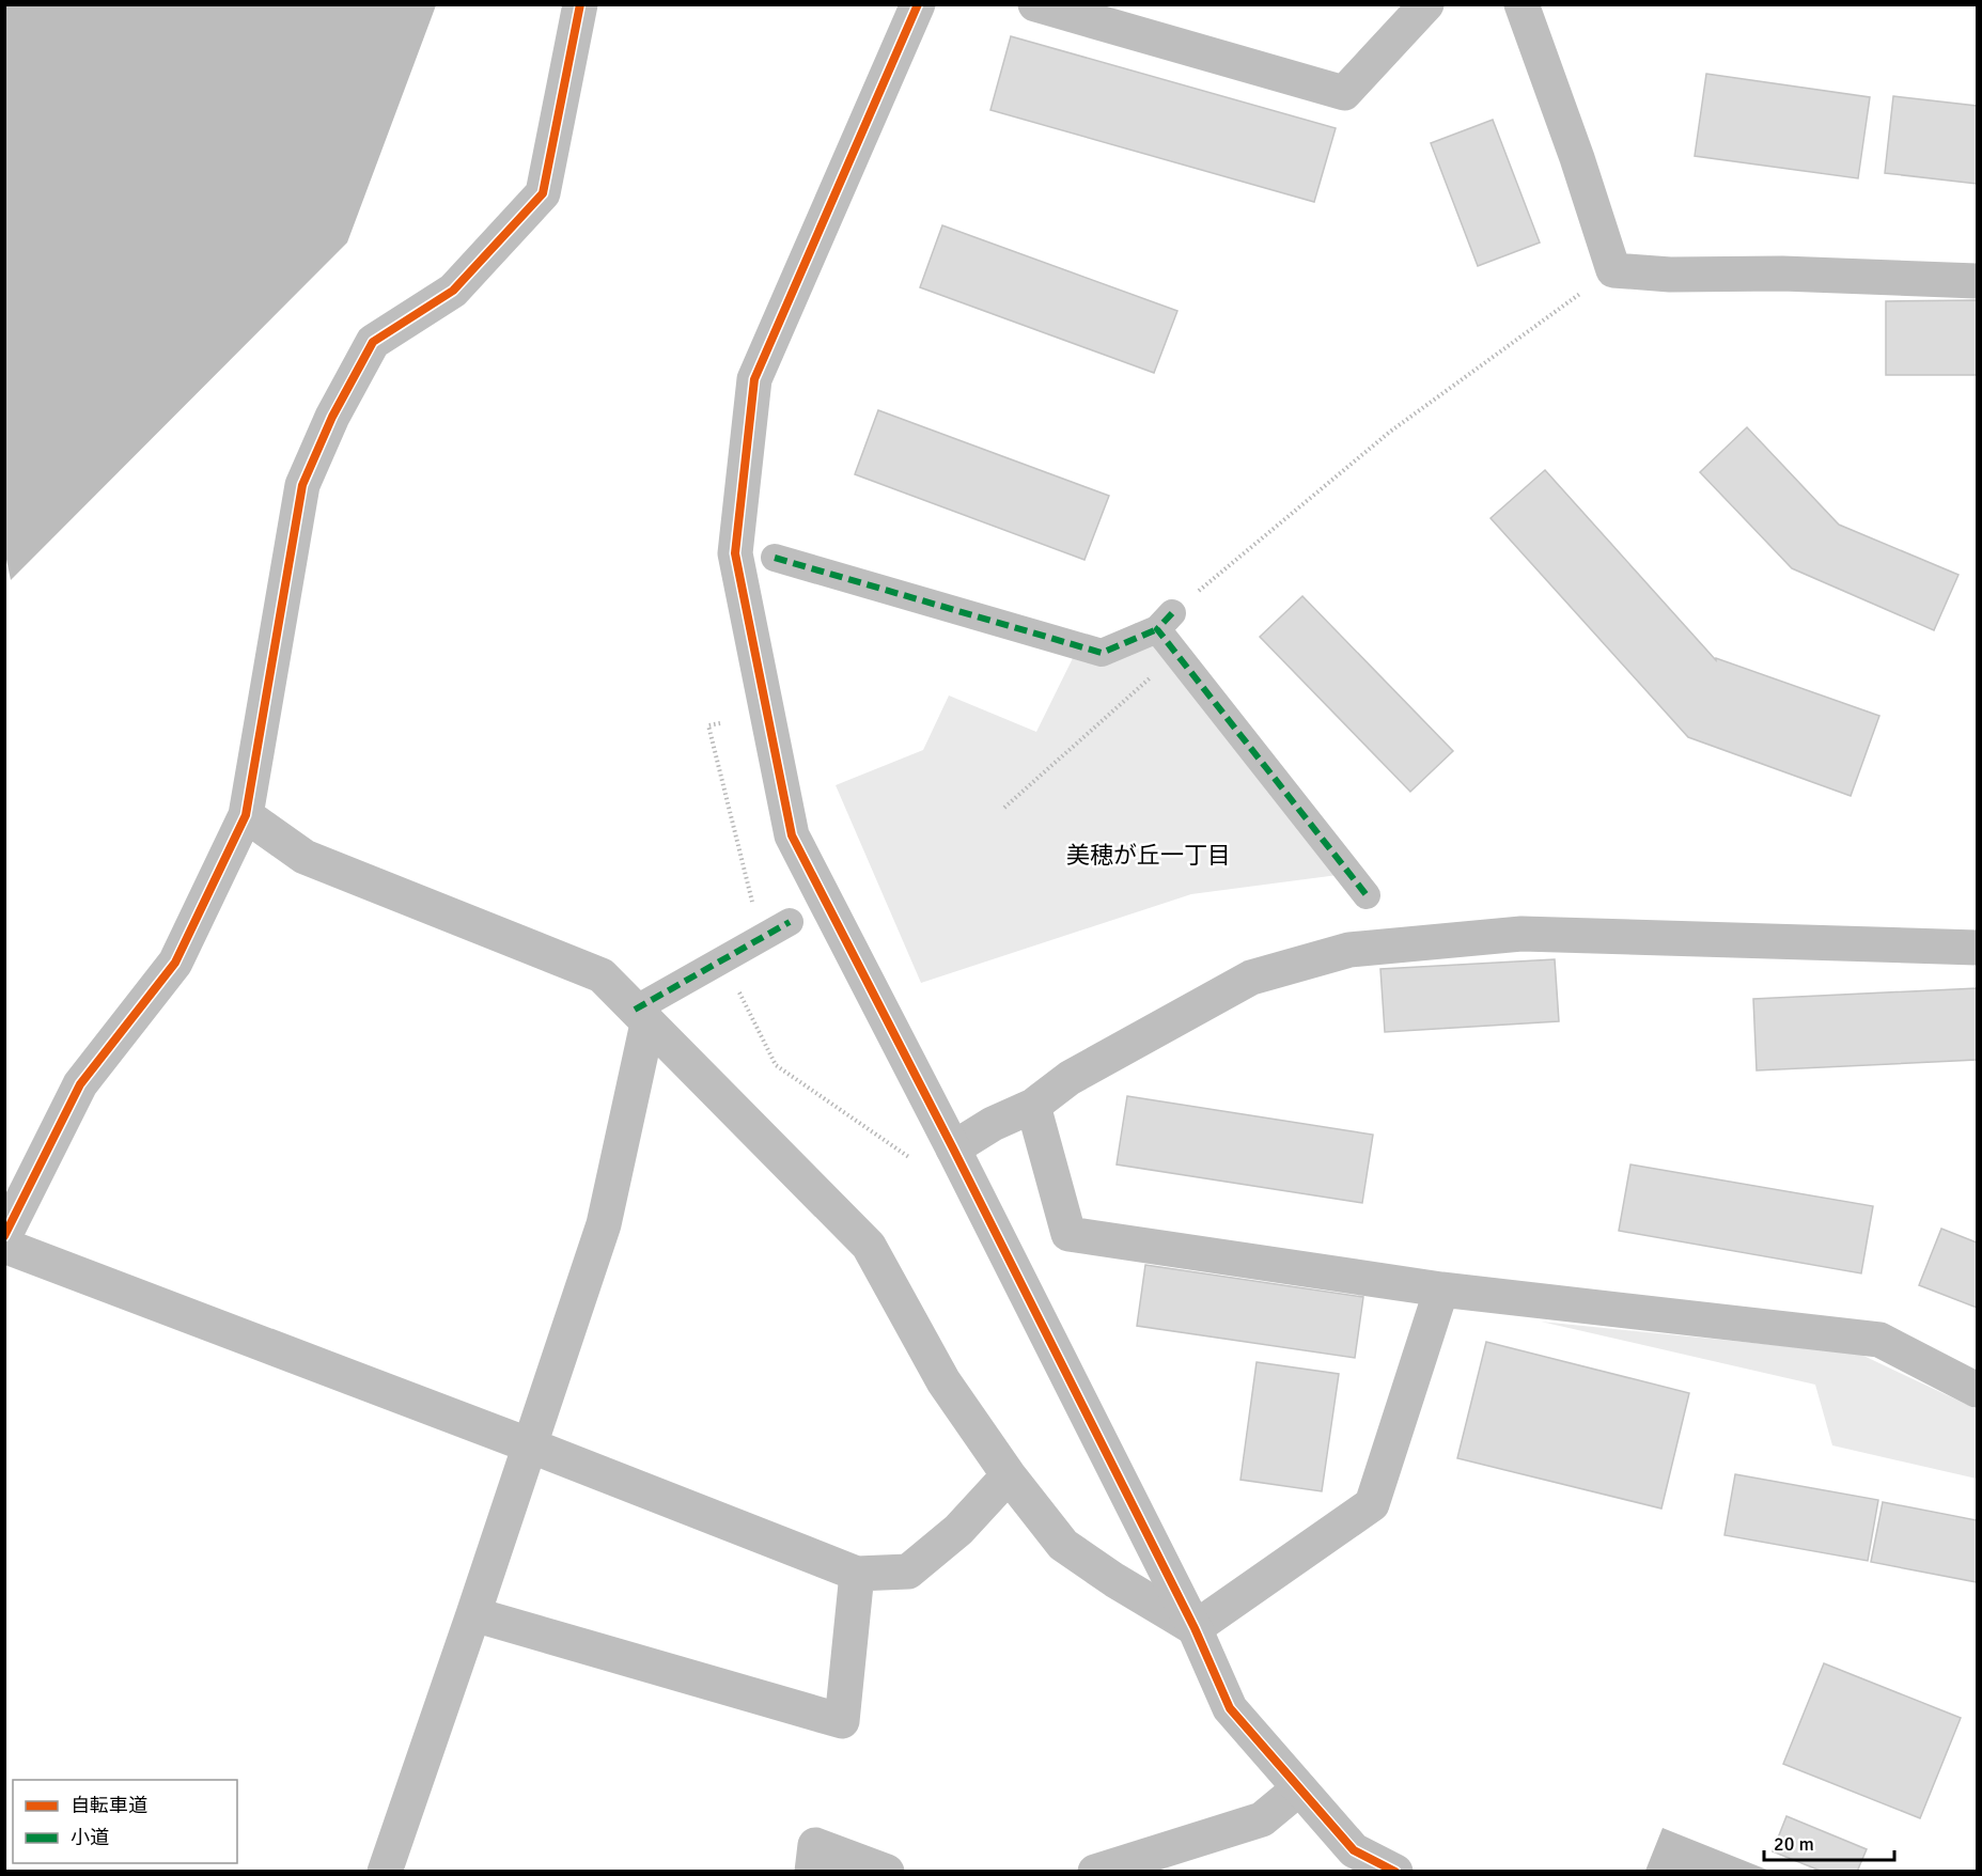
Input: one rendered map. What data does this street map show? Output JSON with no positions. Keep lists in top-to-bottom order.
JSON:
{
  "districts": ["美穂が丘一丁目"],
  "legend": ["自転車道", "小道"],
  "scale_bar": "20 m"
}
